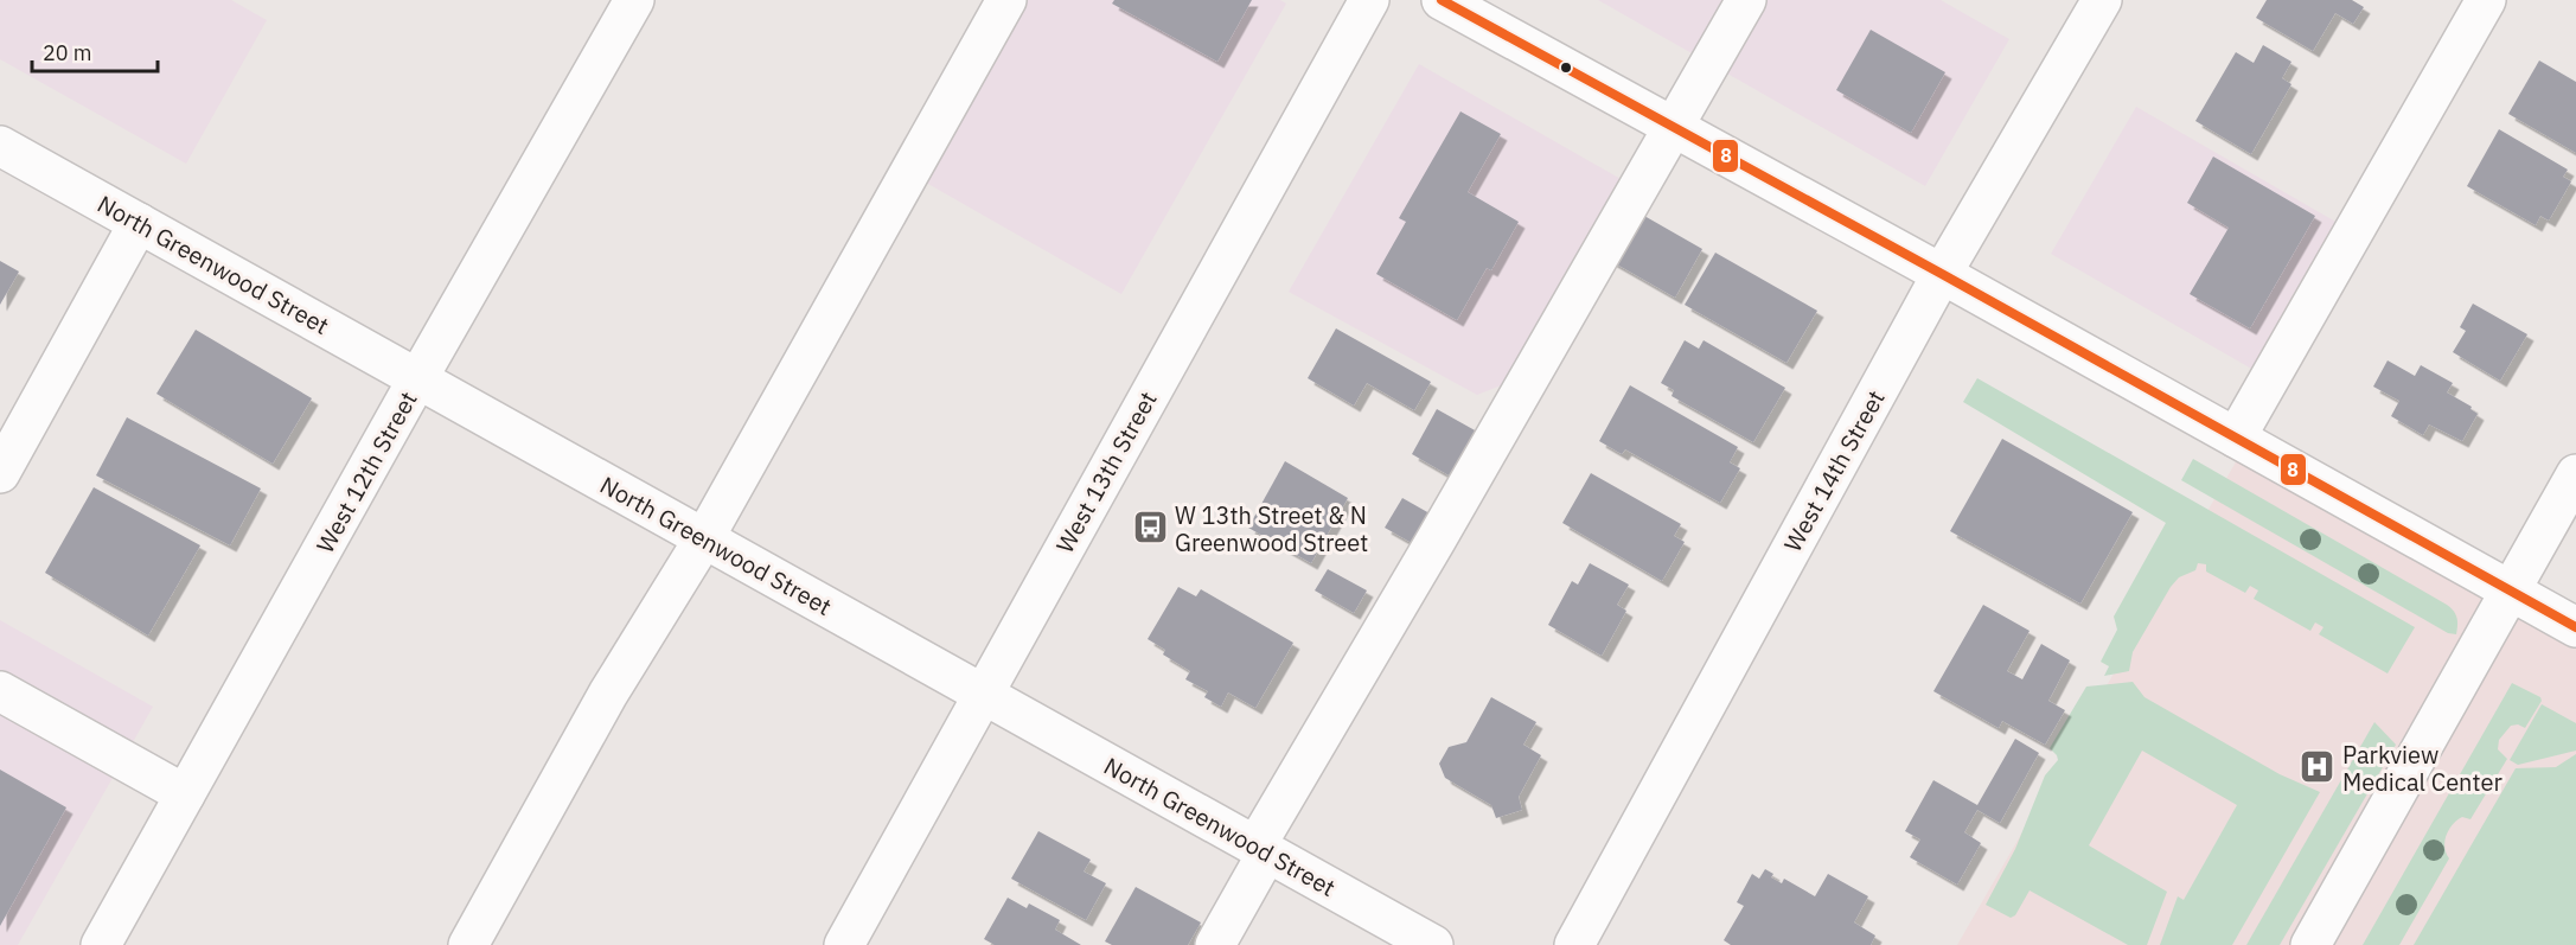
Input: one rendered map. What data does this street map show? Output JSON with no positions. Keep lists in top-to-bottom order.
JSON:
{
  "streets": {
    "main road": [
      "North Greenwood Street",
      "West 14th Street",
      "West 12th Street",
      "West 13th Street"
    ]
  },
  "crossings": [
    ["North Greenwood Street", "West 12th Street"],
    ["North Greenwood Street", "West 13th Street"]
  ],
  "places": {
    "bus stop": ["W 13th Street & N Greenwood Street"],
    "hospital": ["Parkview Medical Center"]
  },
  "lines": ["transit line 8"],
  "scale_bar": "20 m"
}
